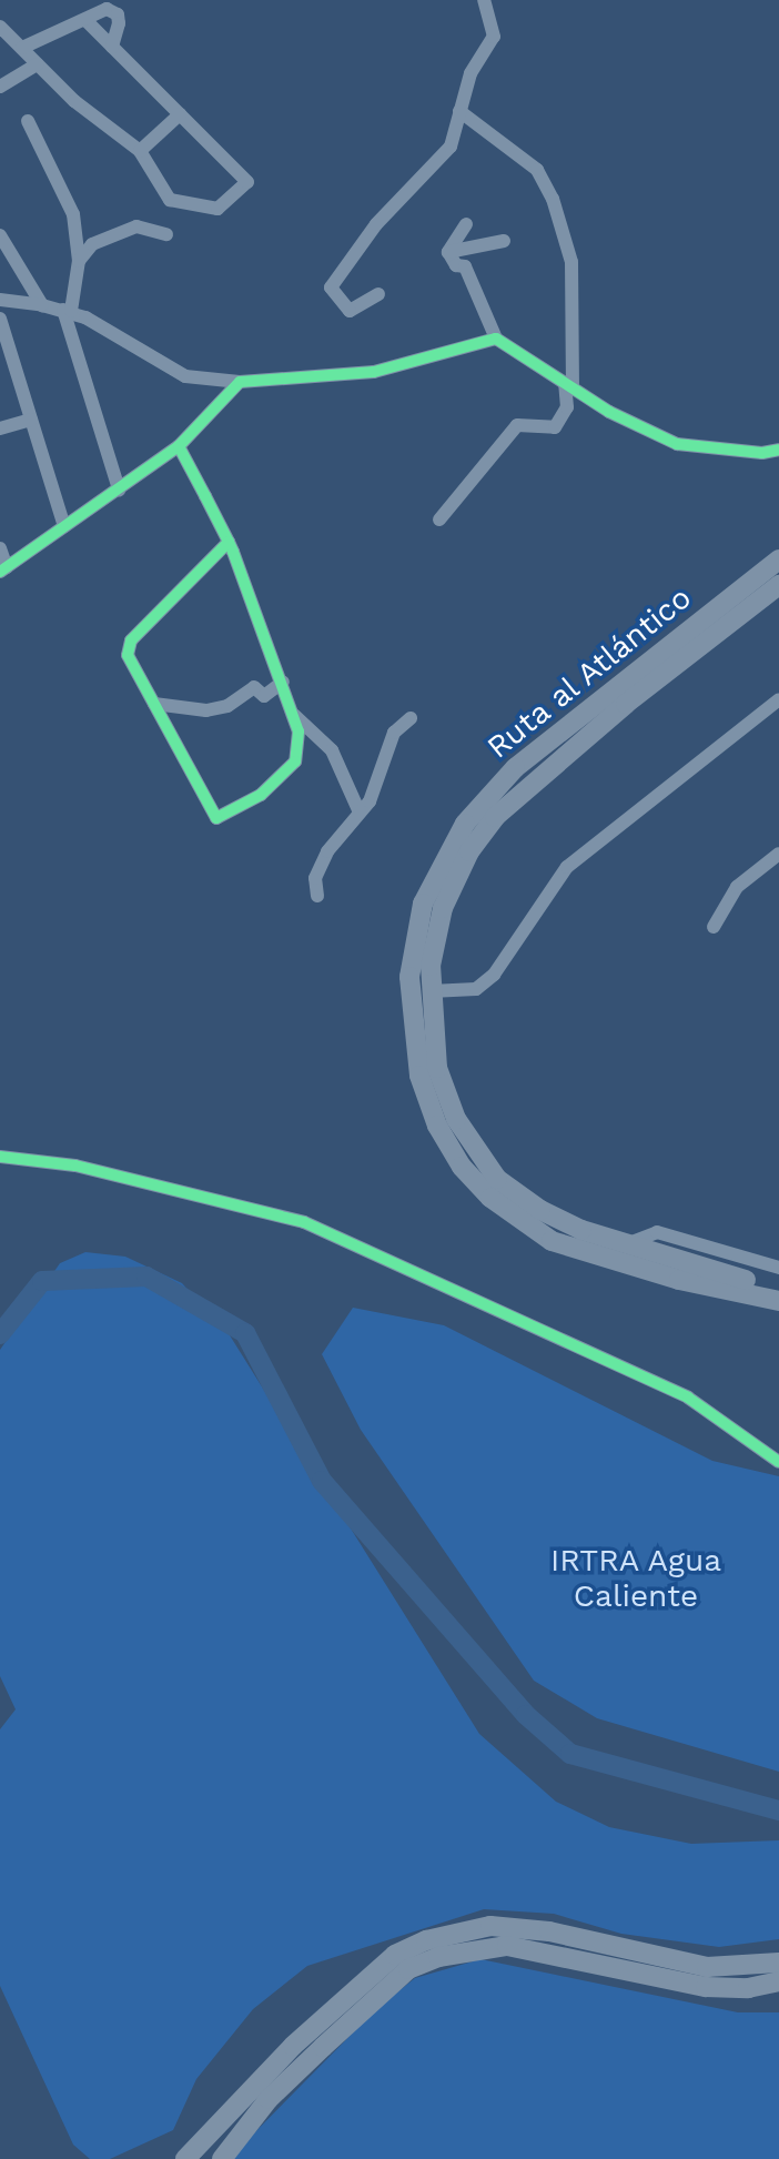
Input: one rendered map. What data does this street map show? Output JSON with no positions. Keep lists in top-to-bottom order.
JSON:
{
  "streets": {
    "highway": ["Ruta al Atlántico"]
  },
  "parks": ["IRTRA Agua Caliente"]
}
